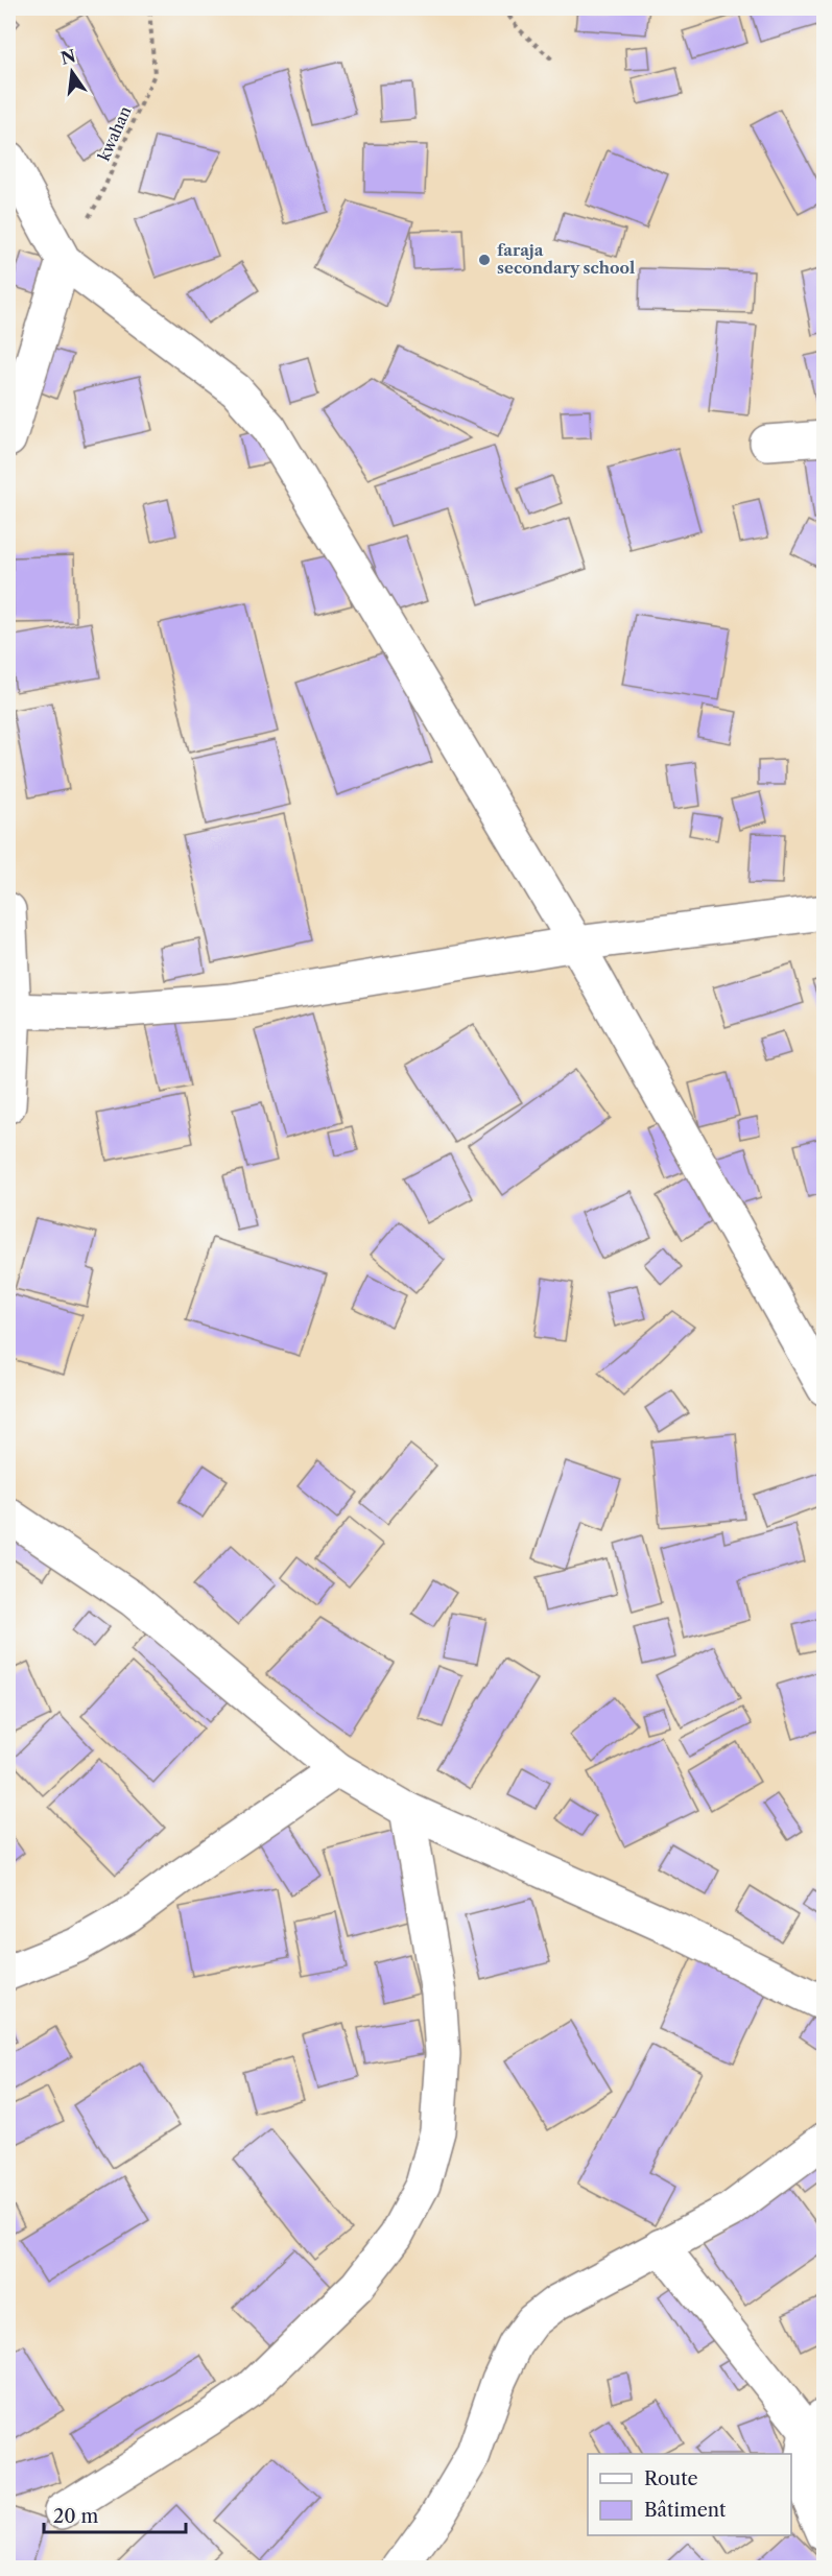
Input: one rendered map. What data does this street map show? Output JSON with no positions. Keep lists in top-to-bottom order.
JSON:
{
  "streets": {
    "path": ["kwahan"]
  },
  "places": ["faraja secondary school"],
  "legend": ["Route", "Bâtiment"],
  "scale_bar": "20 m",
  "north": "top"
}
